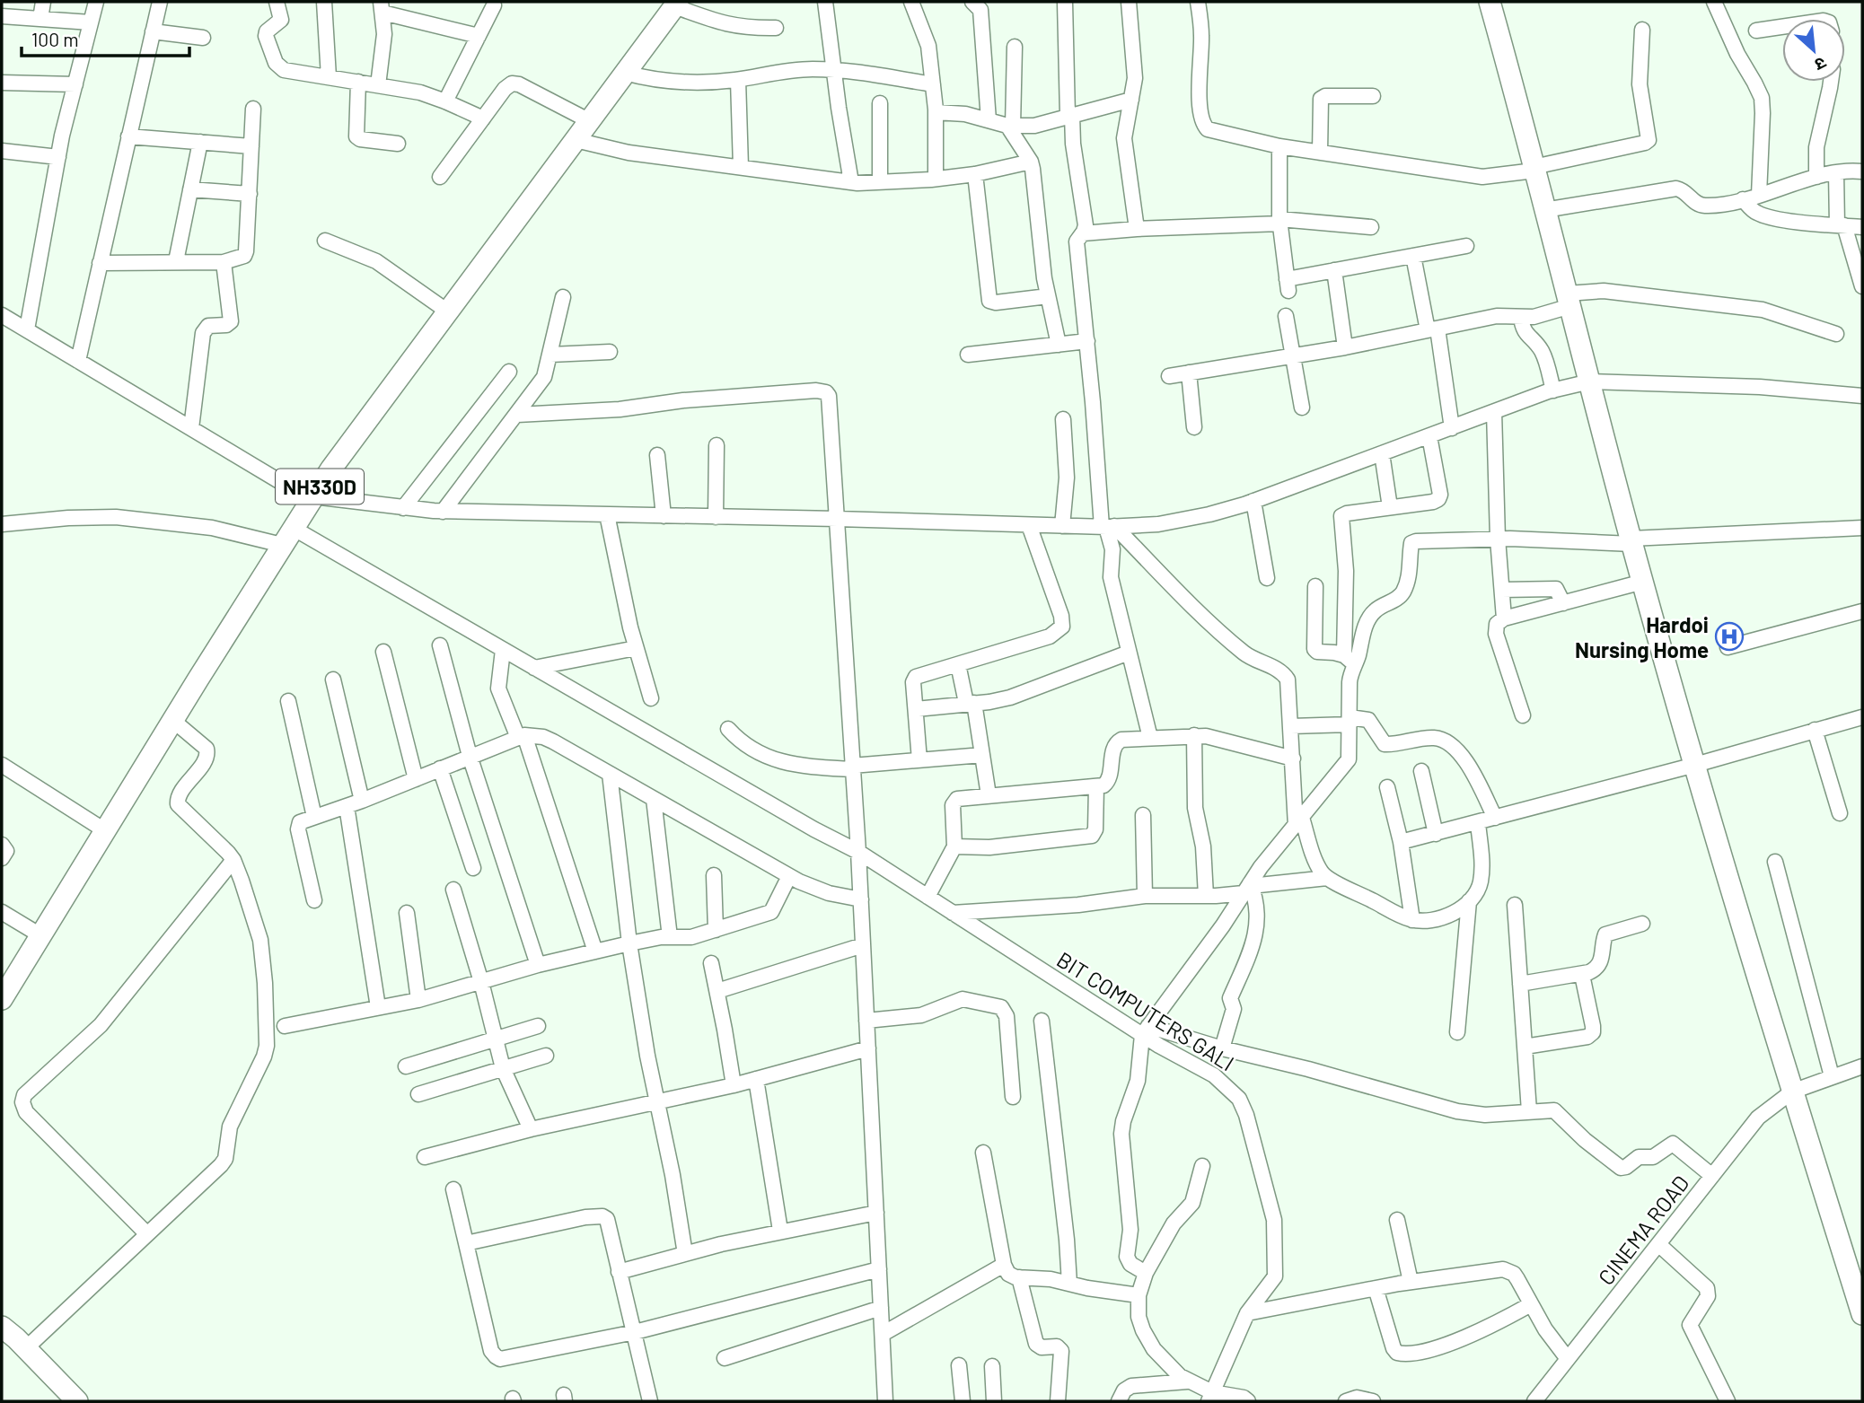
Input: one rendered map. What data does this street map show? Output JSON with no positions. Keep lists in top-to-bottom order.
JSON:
{
  "streets": {
    "highway": ["NH330D"],
    "street": ["BIT COMPUTERS GALI", "CINEMA ROAD"]
  },
  "crossings": [
    ["NH330D", "BIT COMPUTERS GALI"]
  ],
  "places": {
    "hospital": ["Hardoi Nursing Home"]
  },
  "scale_bar": "100 m",
  "north": "bottom right"
}
